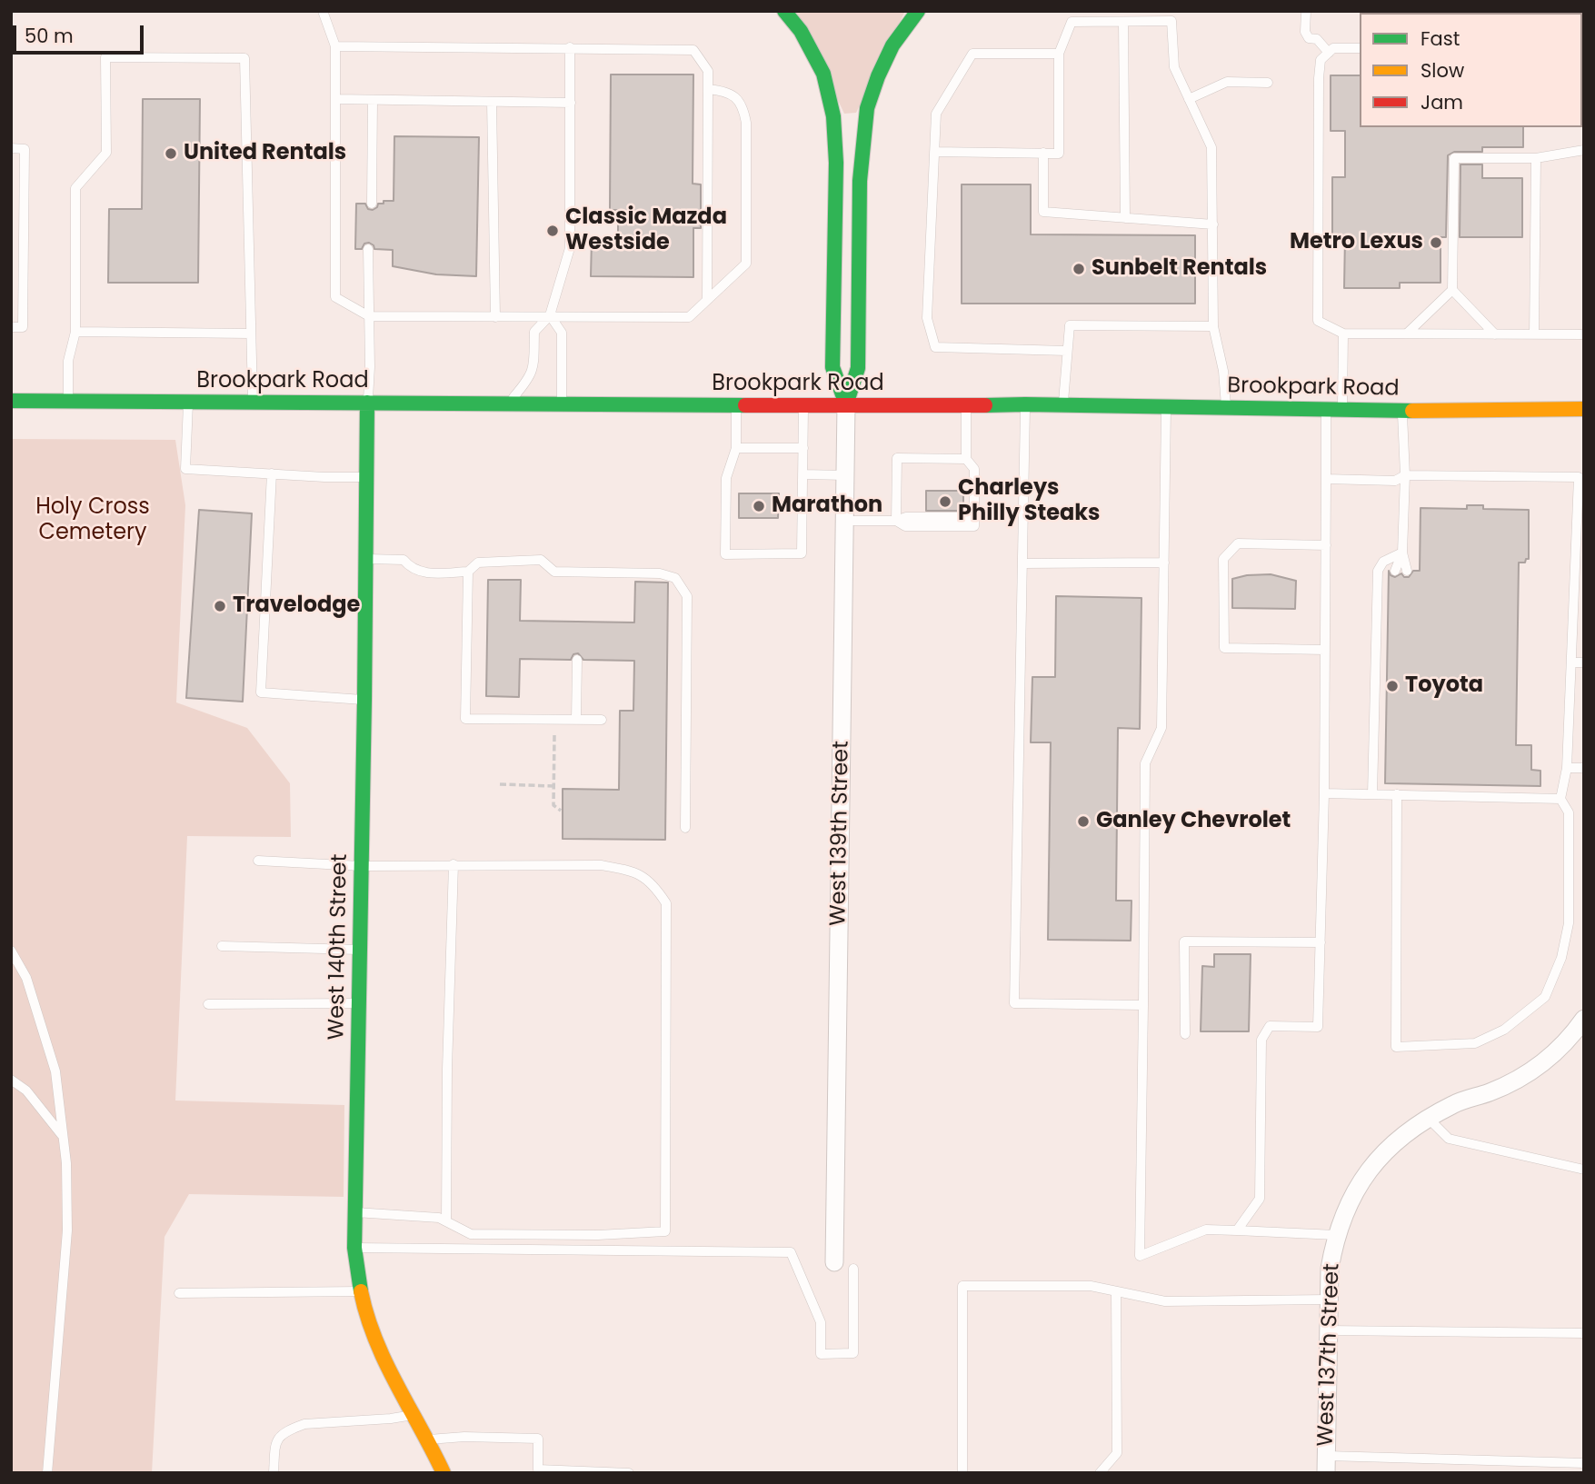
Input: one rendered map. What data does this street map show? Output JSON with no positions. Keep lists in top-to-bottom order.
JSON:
{
  "streets": {
    "main road": ["Brookpark Road", "West 140th Street"],
    "street": ["West 139th Street", "West 137th Street"]
  },
  "crossings": [
    ["Brookpark Road", "West 139th Street"],
    ["Brookpark Road", "West 140th Street"]
  ],
  "parks": ["Holy Cross Cemetery"],
  "places": [
    "United Rentals",
    "Classic Mazda Westside",
    "Metro Lexus",
    "Sunbelt Rentals",
    "Charleys Philly Steaks",
    "Marathon",
    "Travelodge",
    "Toyota",
    "Ganley Chevrolet"
  ],
  "legend": ["Fast", "Slow", "Jam"],
  "scale_bar": "50 m"
}
